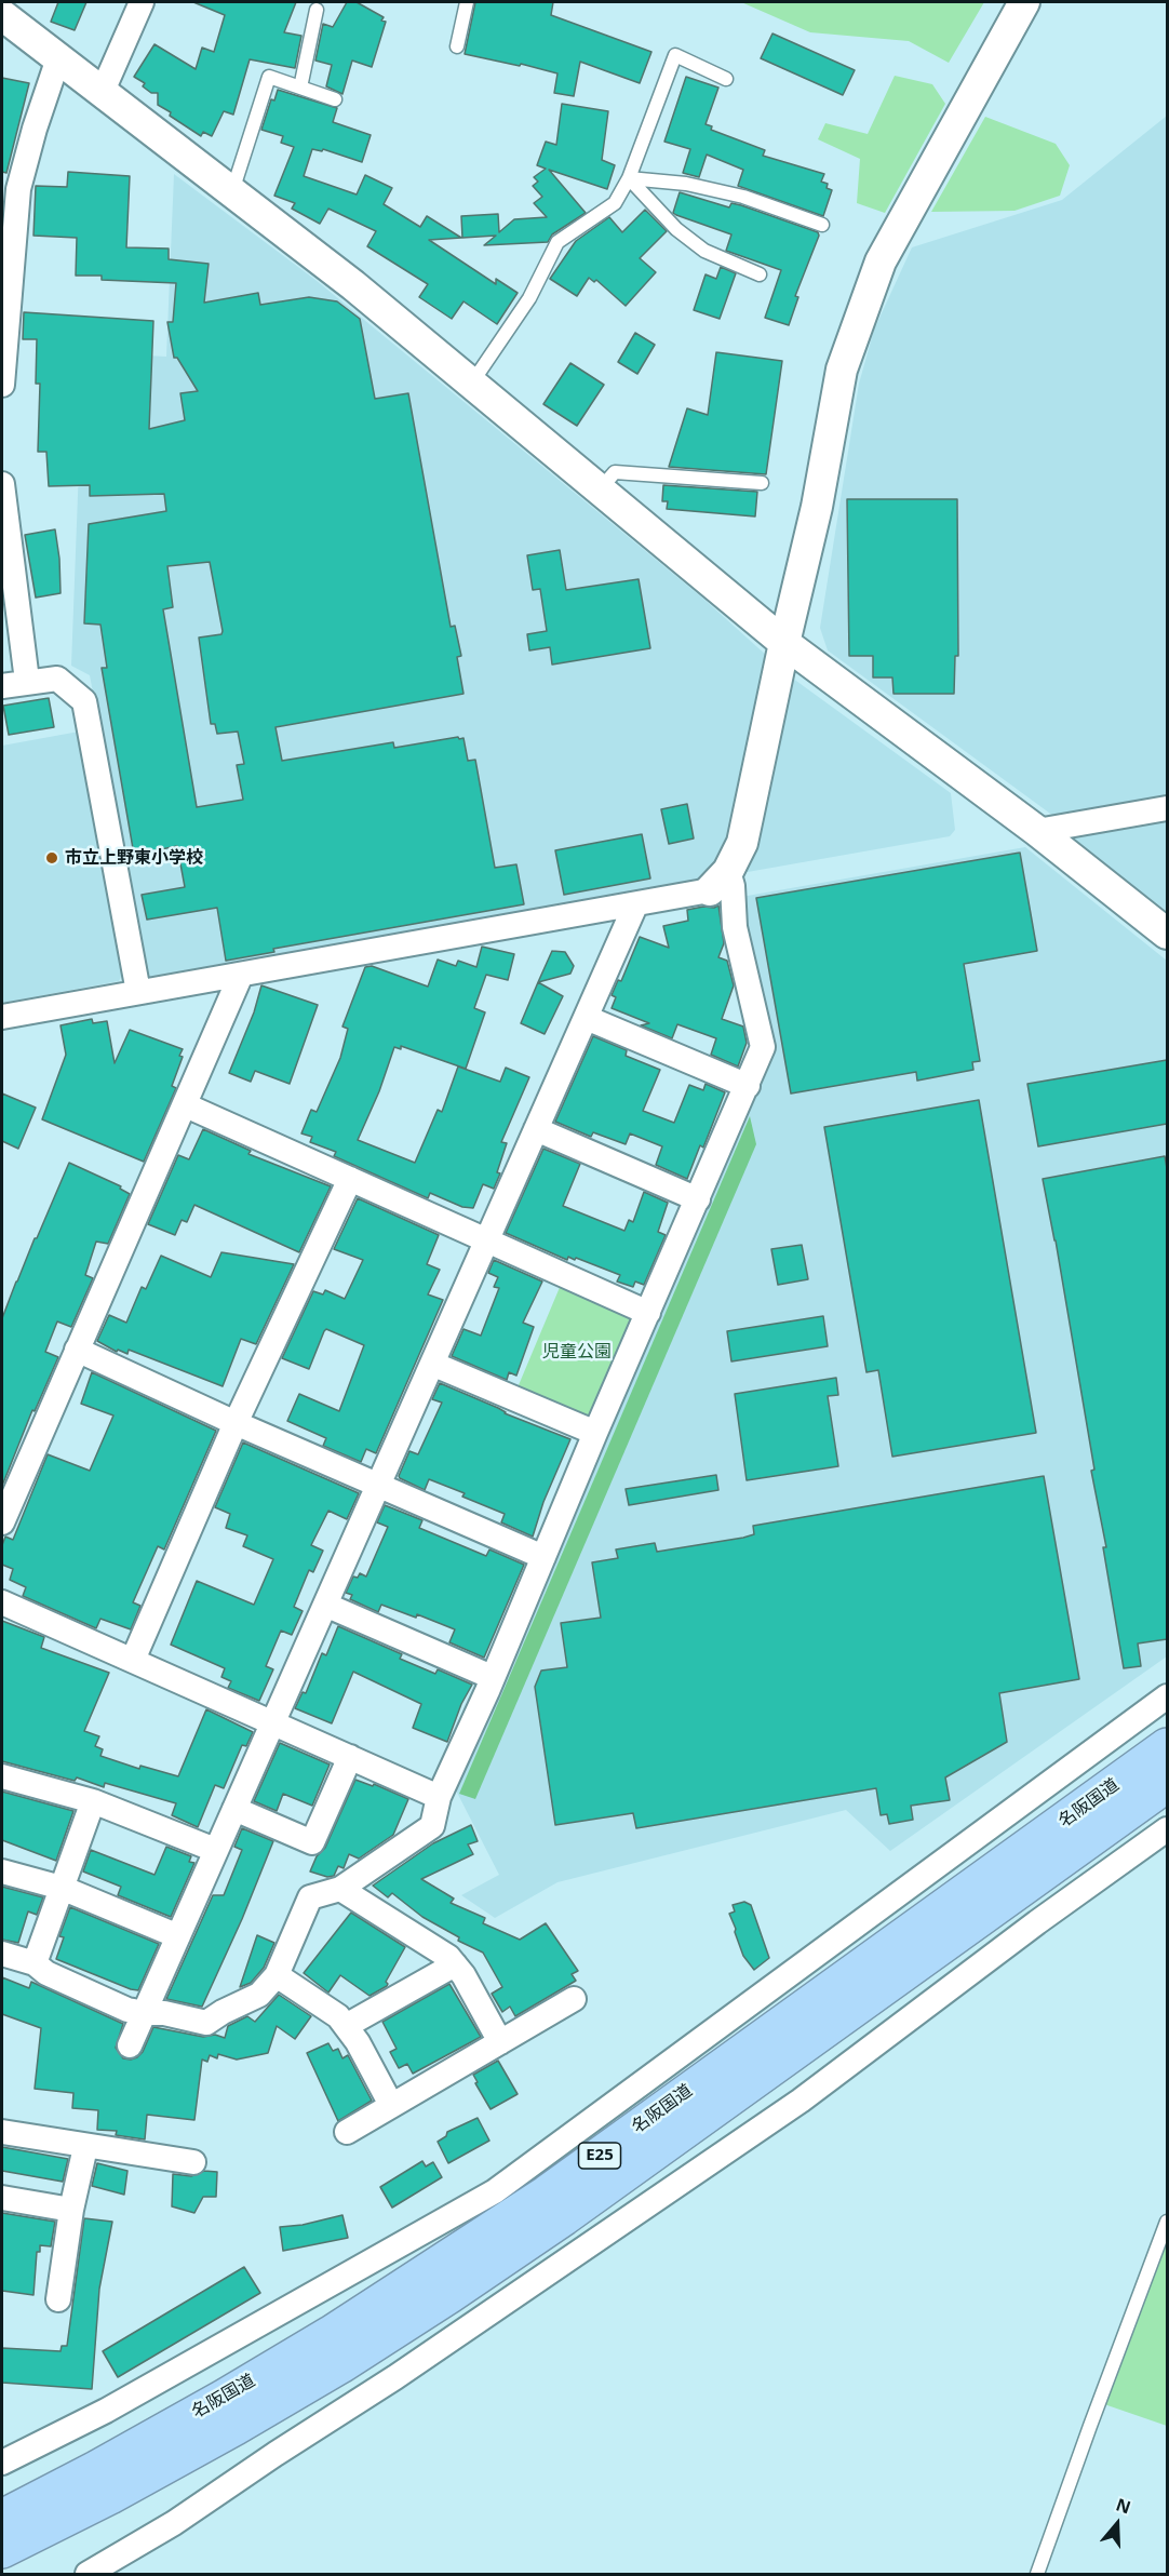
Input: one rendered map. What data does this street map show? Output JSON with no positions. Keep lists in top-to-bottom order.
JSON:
{
  "streets": {
    "highway": ["名阪国道", "E25"]
  },
  "parks": ["児童公園"],
  "places": ["市立上野東小学校"],
  "north": "top"
}
